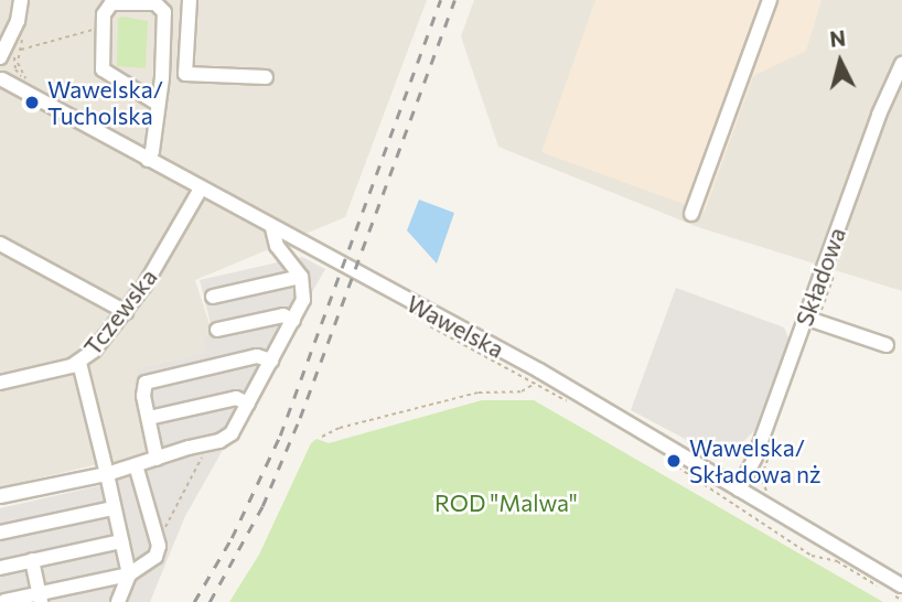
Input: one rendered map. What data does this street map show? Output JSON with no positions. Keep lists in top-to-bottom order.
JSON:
{
  "streets": {
    "street": ["Składowa", "Tczewska", "Wawelska"]
  },
  "crossings": [
    ["Składowa", "Wawelska"],
    ["Tczewska", "Wawelska"]
  ],
  "parks": ["ROD \"Malwa\""],
  "places": ["Wawelska/ Tucholska", "Wawelska/ Składowa nż"],
  "north": "top"
}
